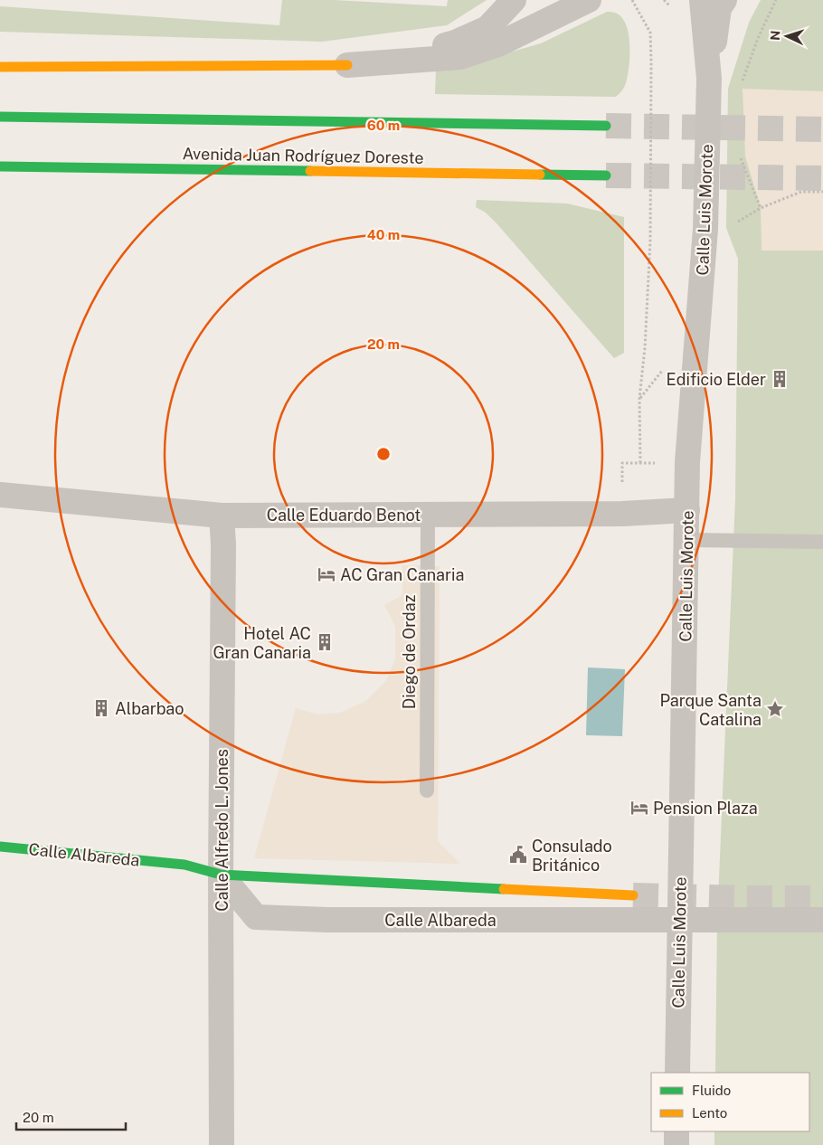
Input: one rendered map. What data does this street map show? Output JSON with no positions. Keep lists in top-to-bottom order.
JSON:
{
  "streets": {
    "main road": ["Avenida Juan Rodríguez Doreste", "Calle Albareda"],
    "street": ["Calle Luis Morote", "Calle Eduardo Benot", "Calle Alfredo L. Jones"],
    "lane": ["Diego de Ordaz"]
  },
  "crossings": [
    ["Calle Luis Morote", "Calle Eduardo Benot"],
    ["Calle Luis Morote", "Calle Albareda"],
    ["Calle Eduardo Benot", "Diego de Ordaz"],
    ["Calle Eduardo Benot", "Calle Alfredo L. Jones"],
    ["Calle Alfredo L. Jones", "Calle Albareda"]
  ],
  "places": {
    "building": ["Edificio Elder", "Hotel AC Gran Canaria", "Albarbao"],
    "hotel": ["AC Gran Canaria", "Pension Plaza"],
    "place": ["Parque Santa Catalina"],
    "public building": ["Consulado Británico"]
  },
  "legend": ["Fluido", "Lento"],
  "scale_bar": "20 m",
  "north": "left",
  "rings": ["60 m", "40 m", "20 m"]
}
